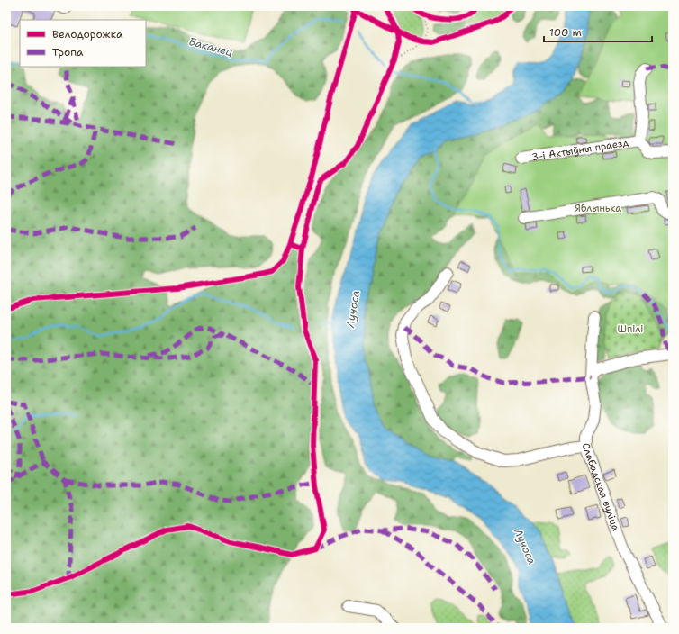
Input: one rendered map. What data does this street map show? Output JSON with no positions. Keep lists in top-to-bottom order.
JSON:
{
  "streets": {
    "street": ["3-і Актыўны праезд", "Слабадская вуліца"]
  },
  "water": ["Баканец", "Лучоса"],
  "parks": ["Яблынька", "Шпілі"],
  "legend": ["Велодорожка", "Тропа"],
  "scale_bar": "100 m"
}
